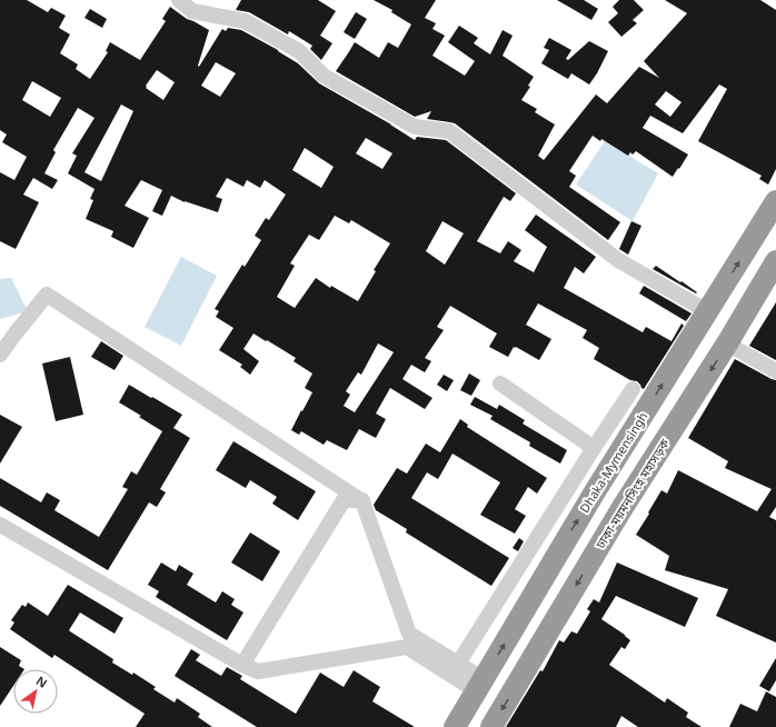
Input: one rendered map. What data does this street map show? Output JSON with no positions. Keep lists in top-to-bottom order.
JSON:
{
  "streets": {
    "highway": ["Dhaka-Mymensingh", "ঢাকা-ময়মনসিংহ মহাসড়ক"]
  },
  "one_way": ["Dhaka-Mymensingh", "ঢাকা-ময়মনসিংহ মহাসড়ক"],
  "north": "top right"
}
